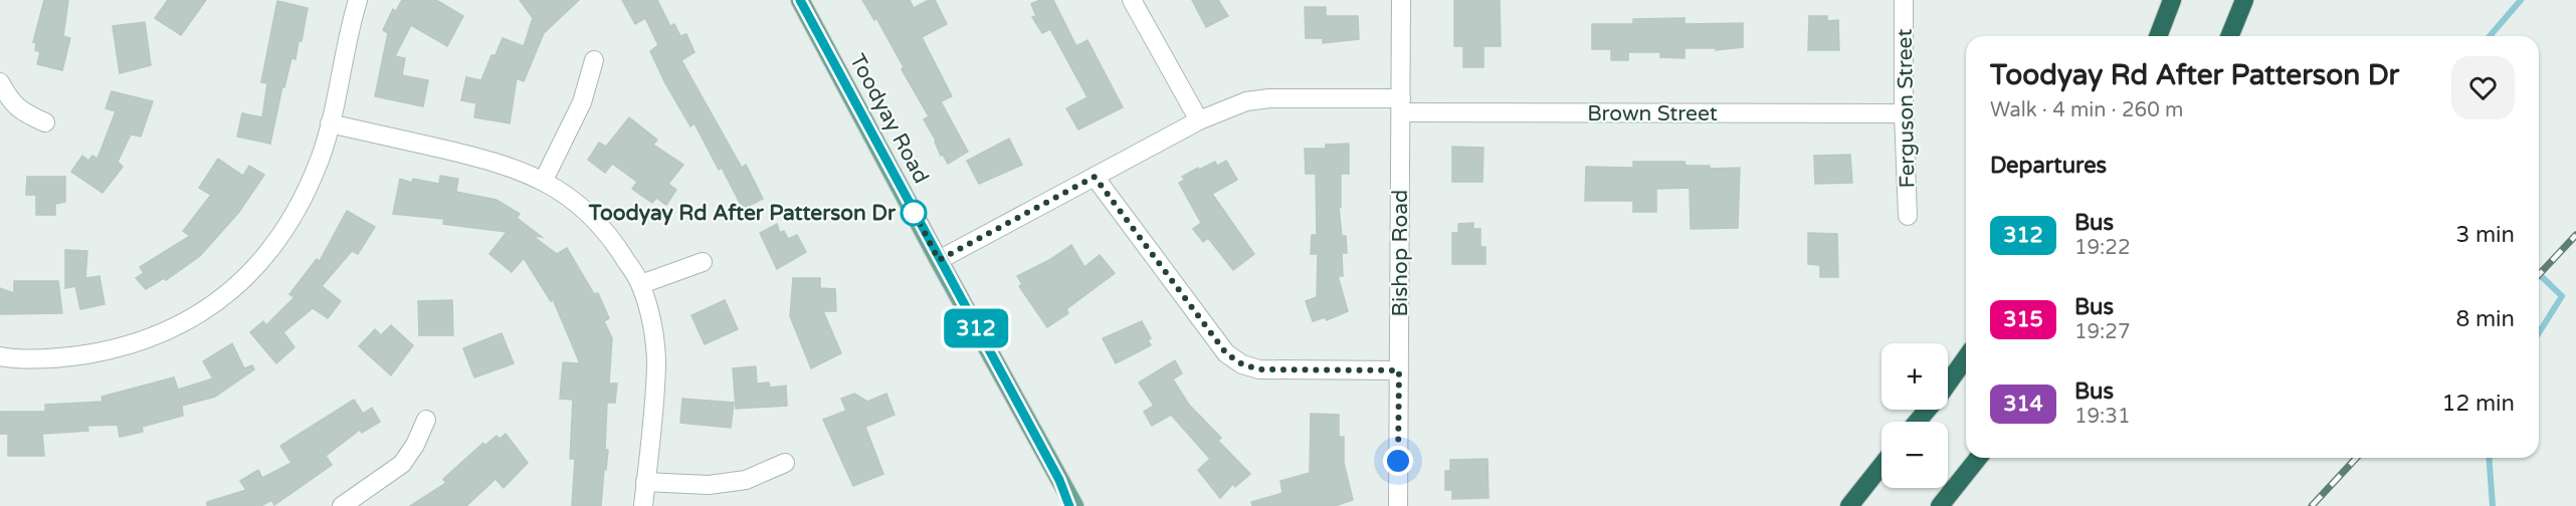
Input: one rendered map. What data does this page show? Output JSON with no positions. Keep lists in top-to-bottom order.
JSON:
{
  "streets": {
    "main road": ["Toodyay Road"],
    "street": ["Ferguson Street", "Brown Street", "Bishop Road"]
  },
  "crossings": [
    ["Ferguson Street", "Brown Street"],
    ["Brown Street", "Toodyay Road"],
    ["Brown Street", "Bishop Road"]
  ],
  "places": ["Toodyay Rd After Patterson Dr"],
  "lines": ["bus line 312"],
  "page": {
    "on_map": "312",
    "heading": [
      ["Toodyay Rd After Patterson Dr", "Walk · 4 min · 260 m"],
      "Departures"
    ],
    "list": [
      {
        "mark": "312",
        "name": "Bus",
        "note": "19:22",
        "value": "3 min"
      },
      {
        "mark": "315",
        "name": "Bus",
        "note": "19:27",
        "value": "8 min"
      },
      {
        "mark": "314",
        "name": "Bus",
        "note": "19:31",
        "value": "12 min"
      }
    ],
    "map_buttons": ["+", "−"]
  }
}
